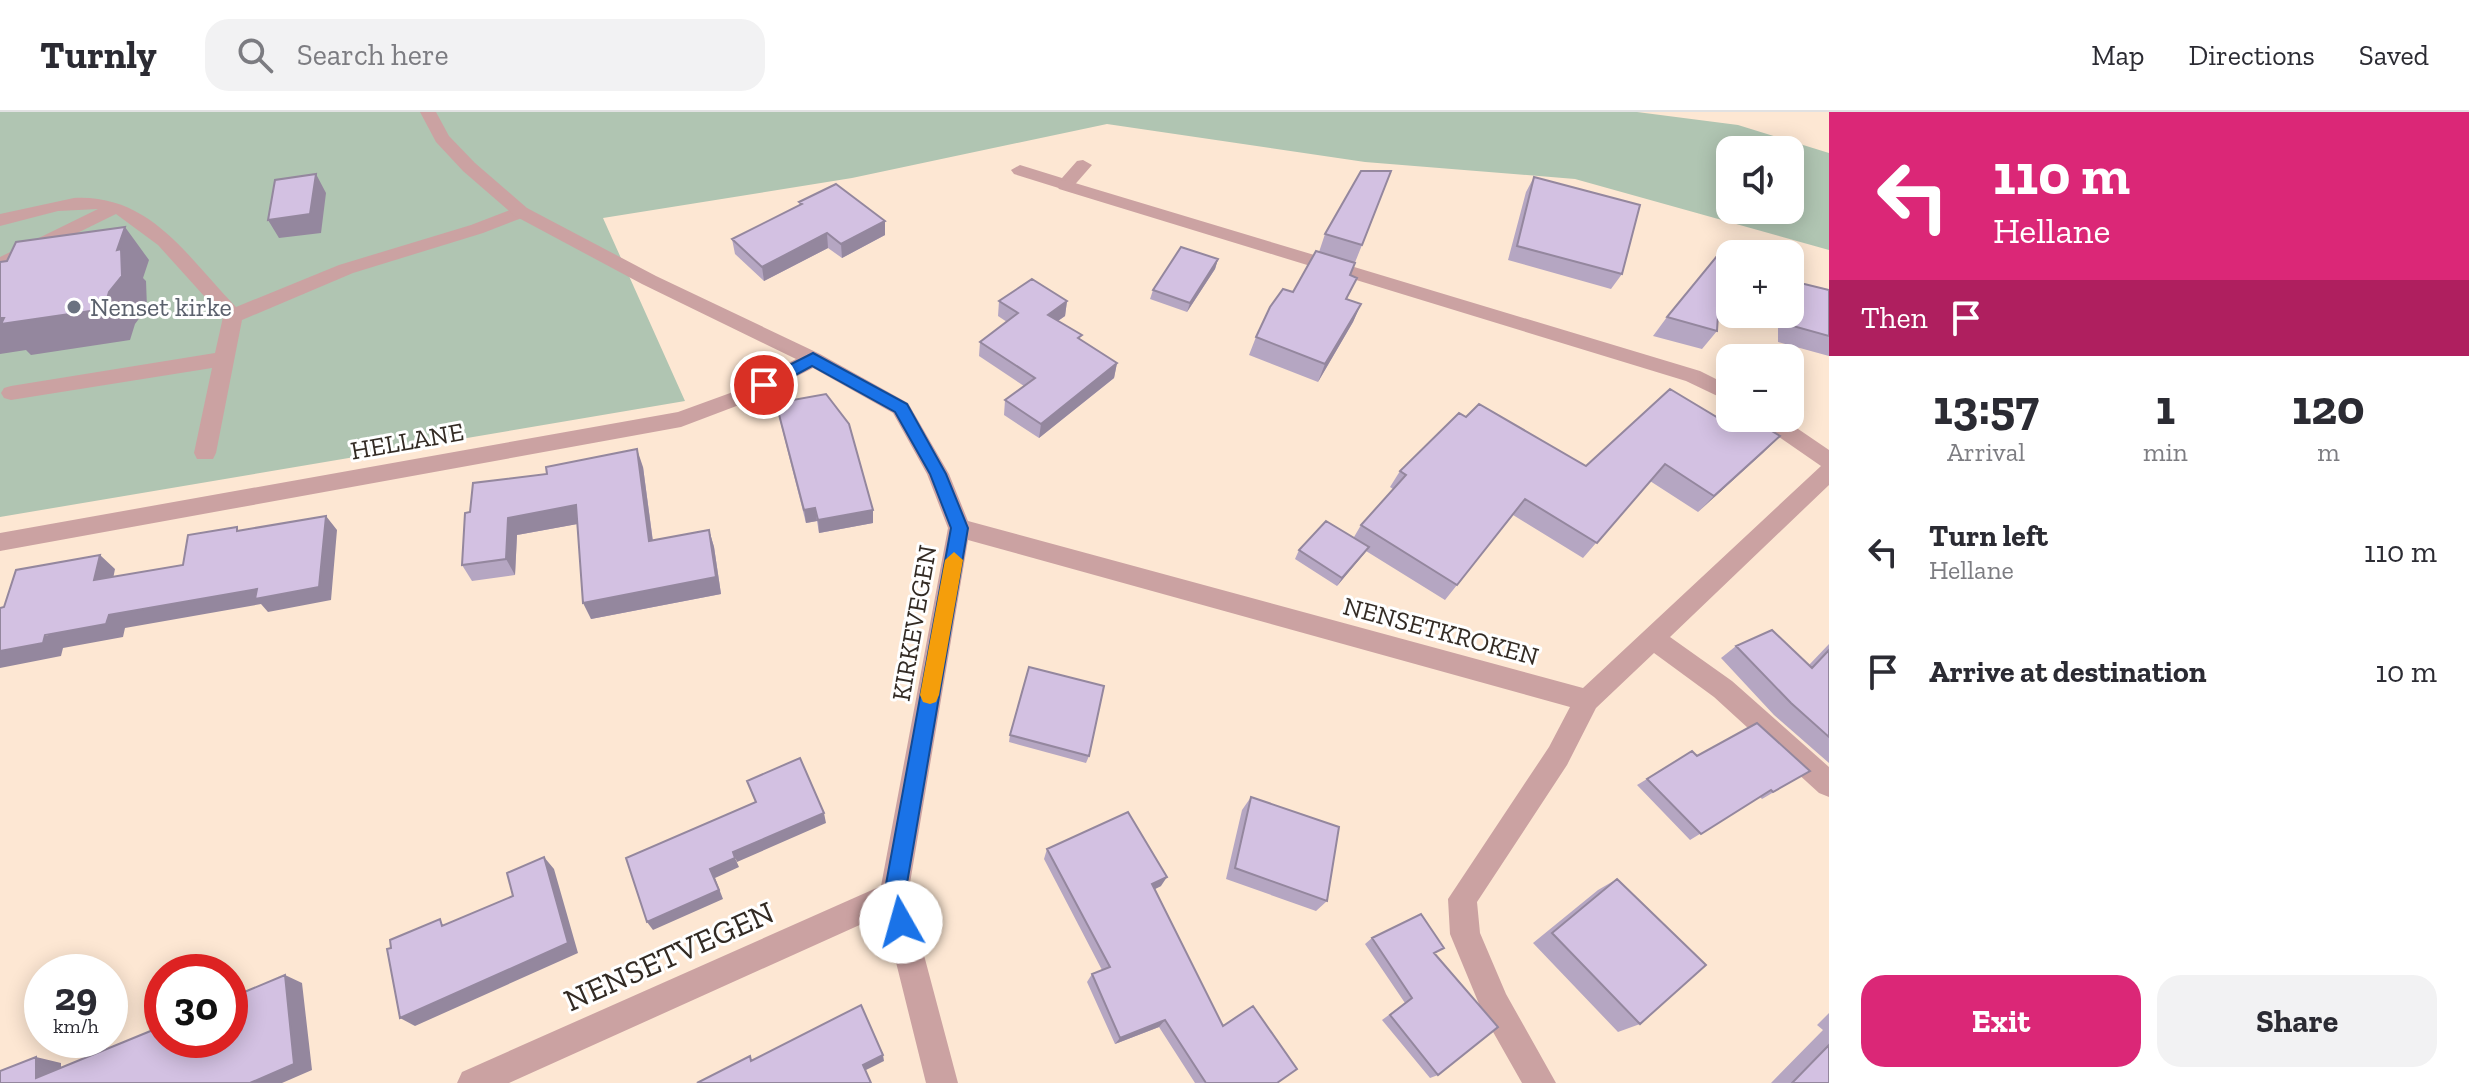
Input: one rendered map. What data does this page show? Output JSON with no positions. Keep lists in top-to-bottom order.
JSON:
{
  "streets": {
    "street": [
      "HELLANE",
      "KIRKEVEGEN",
      "NENSETKROKEN",
      "NENSETVEGEN"
    ]
  },
  "crossings": [
    ["HELLANE", "KIRKEVEGEN"],
    ["KIRKEVEGEN", "NENSETKROKEN"],
    ["KIRKEVEGEN", "NENSETVEGEN"]
  ],
  "places": ["Nenset kirke"],
  "page": {
    "header": "Turnly",
    "search": "Search here",
    "nav": ["Map", "Directions", "Saved"],
    "turn": ["110 m", "Hellane"],
    "map_buttons": ["+", "−"],
    "then": "Then",
    "eta": [
      "13:57",
      "Arrival",
      "1",
      "min",
      "120",
      "m"
    ],
    "list": [
      {
        "name": "Turn left",
        "note": "Hellane",
        "value": "110 m"
      },
      {
        "name": "Arrive at destination",
        "value": "10 m"
      }
    ],
    "speed": "29 km/h",
    "limit": "30",
    "buttons": ["Exit", "Share"]
  }
}
